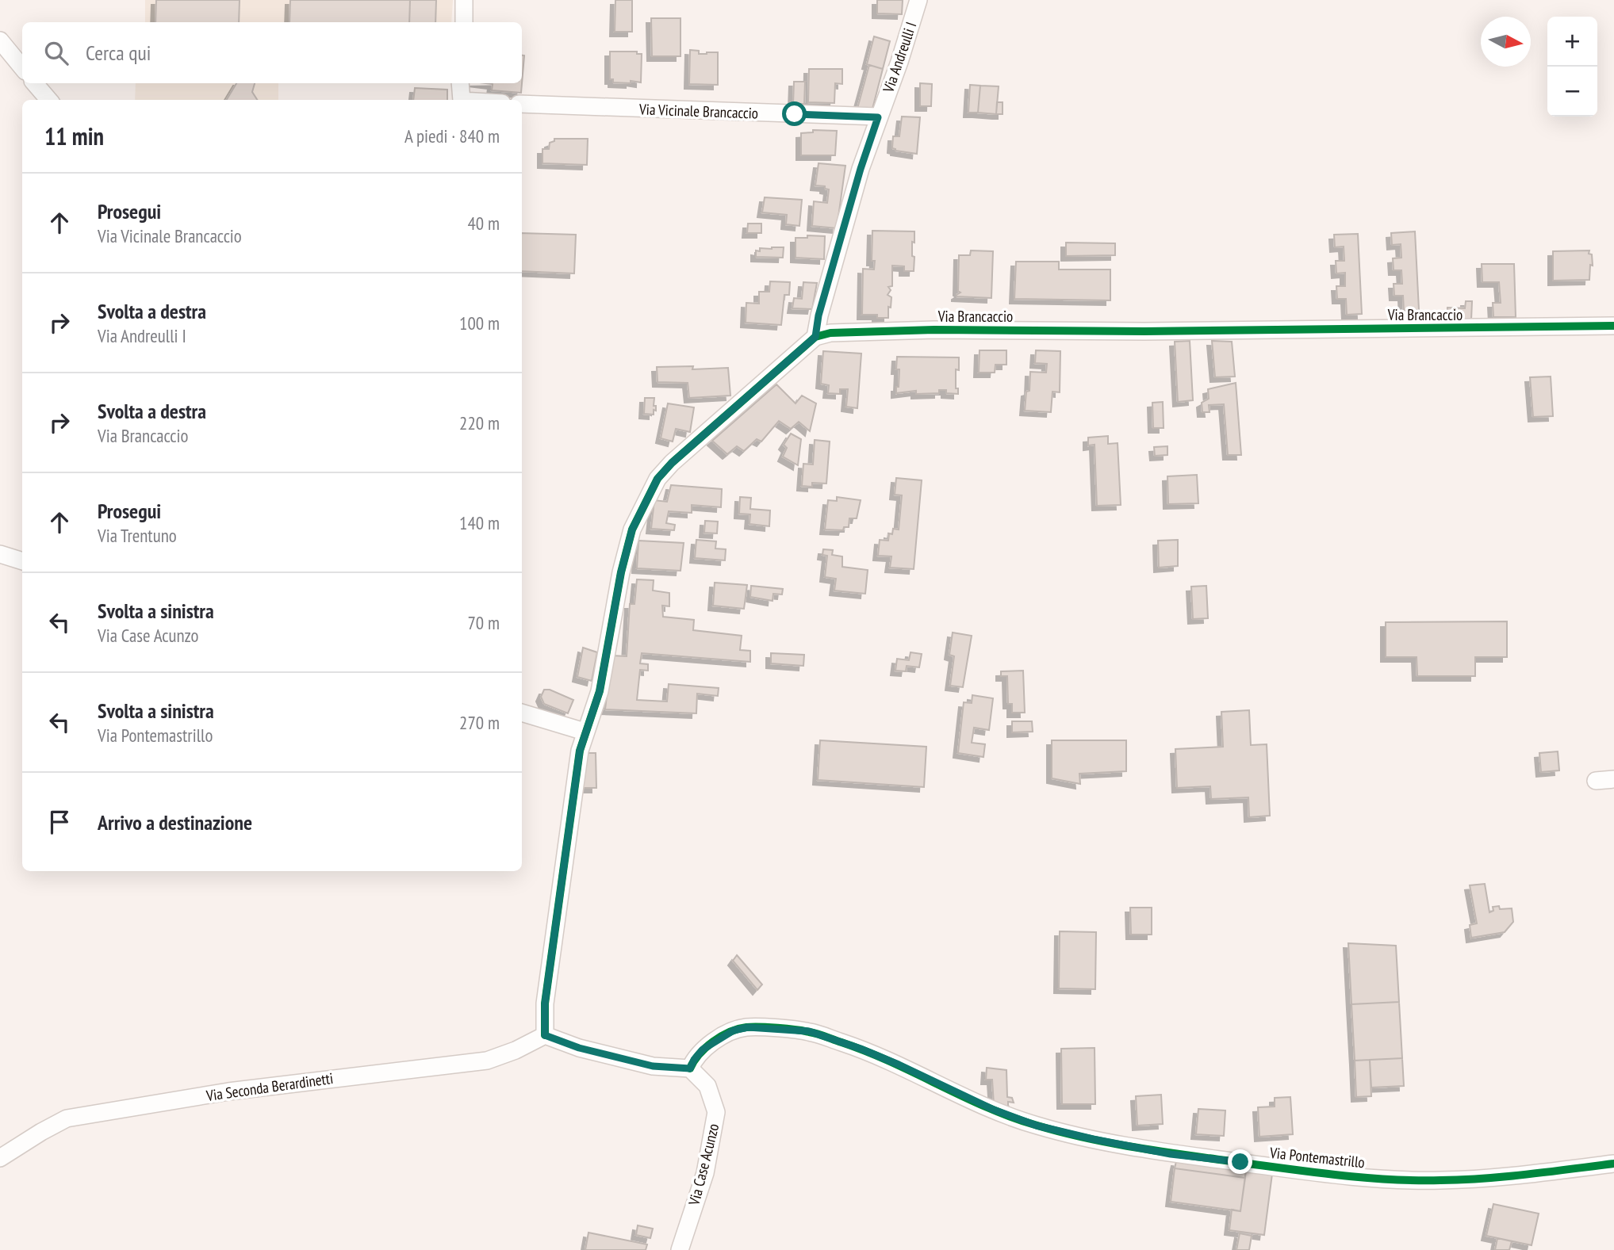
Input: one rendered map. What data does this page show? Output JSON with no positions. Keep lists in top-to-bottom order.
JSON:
{
  "streets": {
    "street": [
      "Via Andreulli I",
      "Via Vicinale Brancaccio",
      "Via Brancaccio",
      "Via Seconda Berardinetti",
      "Via Pontemastrillo",
      "Via Case Acunzo"
    ]
  },
  "crossings": [
    ["Via Andreulli I", "Via Vicinale Brancaccio"],
    ["Via Andreulli I", "Via Brancaccio"],
    ["Via Pontemastrillo", "Via Case Acunzo"]
  ],
  "north": "right",
  "page": {
    "map_buttons": ["+", "−"],
    "search": "Cerca qui",
    "heading": ["11 min", "A piedi · 840 m"],
    "list": [
      ["Prosegui", "Via Vicinale Brancaccio", "40 m"],
      ["Svolta a destra", "Via Andreulli I", "100 m"],
      ["Svolta a destra", "Via Brancaccio", "220 m"],
      ["Prosegui", "Via Trentuno", "140 m"],
      ["Svolta a sinistra", "Via Case Acunzo", "70 m"],
      ["Svolta a sinistra", "Via Pontemastrillo", "270 m"],
      "Arrivo a destinazione"
    ]
  }
}
